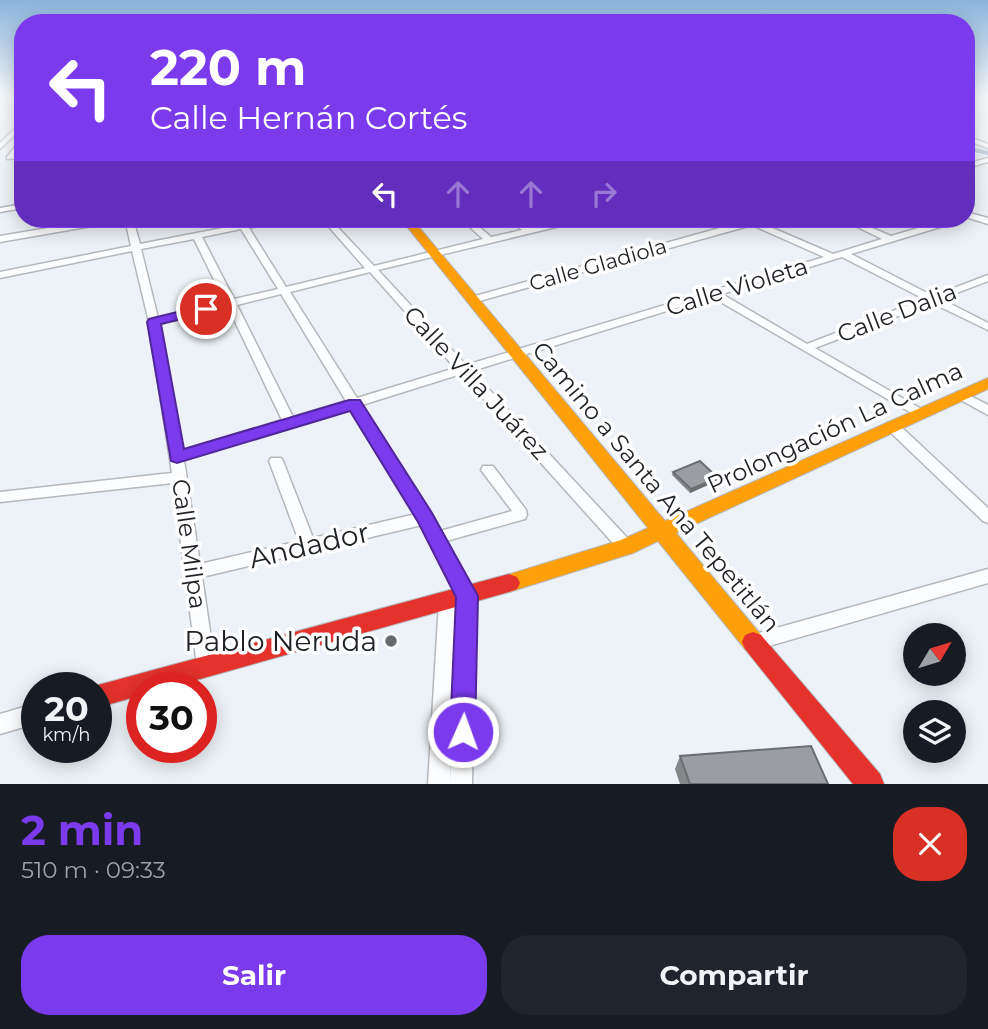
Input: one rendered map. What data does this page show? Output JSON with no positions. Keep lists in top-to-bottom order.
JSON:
{
  "streets": {
    "street": [
      "Calle Gladiola",
      "Calle Violeta",
      "Calle Dalia",
      "Calle Villa Juárez",
      "Prolongación La Calma",
      "Camino a Santa Ana Tepetitlán",
      "Calle Milpa",
      "Andador"
    ]
  },
  "crossings": [
    ["Calle Gladiola", "Camino a Santa Ana Tepetitlán"],
    ["Calle Violeta", "Calle Villa Juárez"],
    ["Calle Violeta", "Camino a Santa Ana Tepetitlán"],
    ["Calle Violeta", "Calle Milpa"],
    ["Calle Villa Juárez", "Prolongación La Calma"],
    ["Prolongación La Calma", "Camino a Santa Ana Tepetitlán"],
    ["Prolongación La Calma", "Calle Milpa"],
    ["Calle Milpa", "Andador"]
  ],
  "places": ["Pablo Neruda"],
  "north": "top right",
  "page": {
    "turn": ["220 m", "Calle Hernán Cortés"],
    "speed": "20 km/h",
    "limit": "30",
    "heading": ["2 min", "510 m · 09:33"],
    "buttons": ["Salir", "Compartir"]
  }
}
